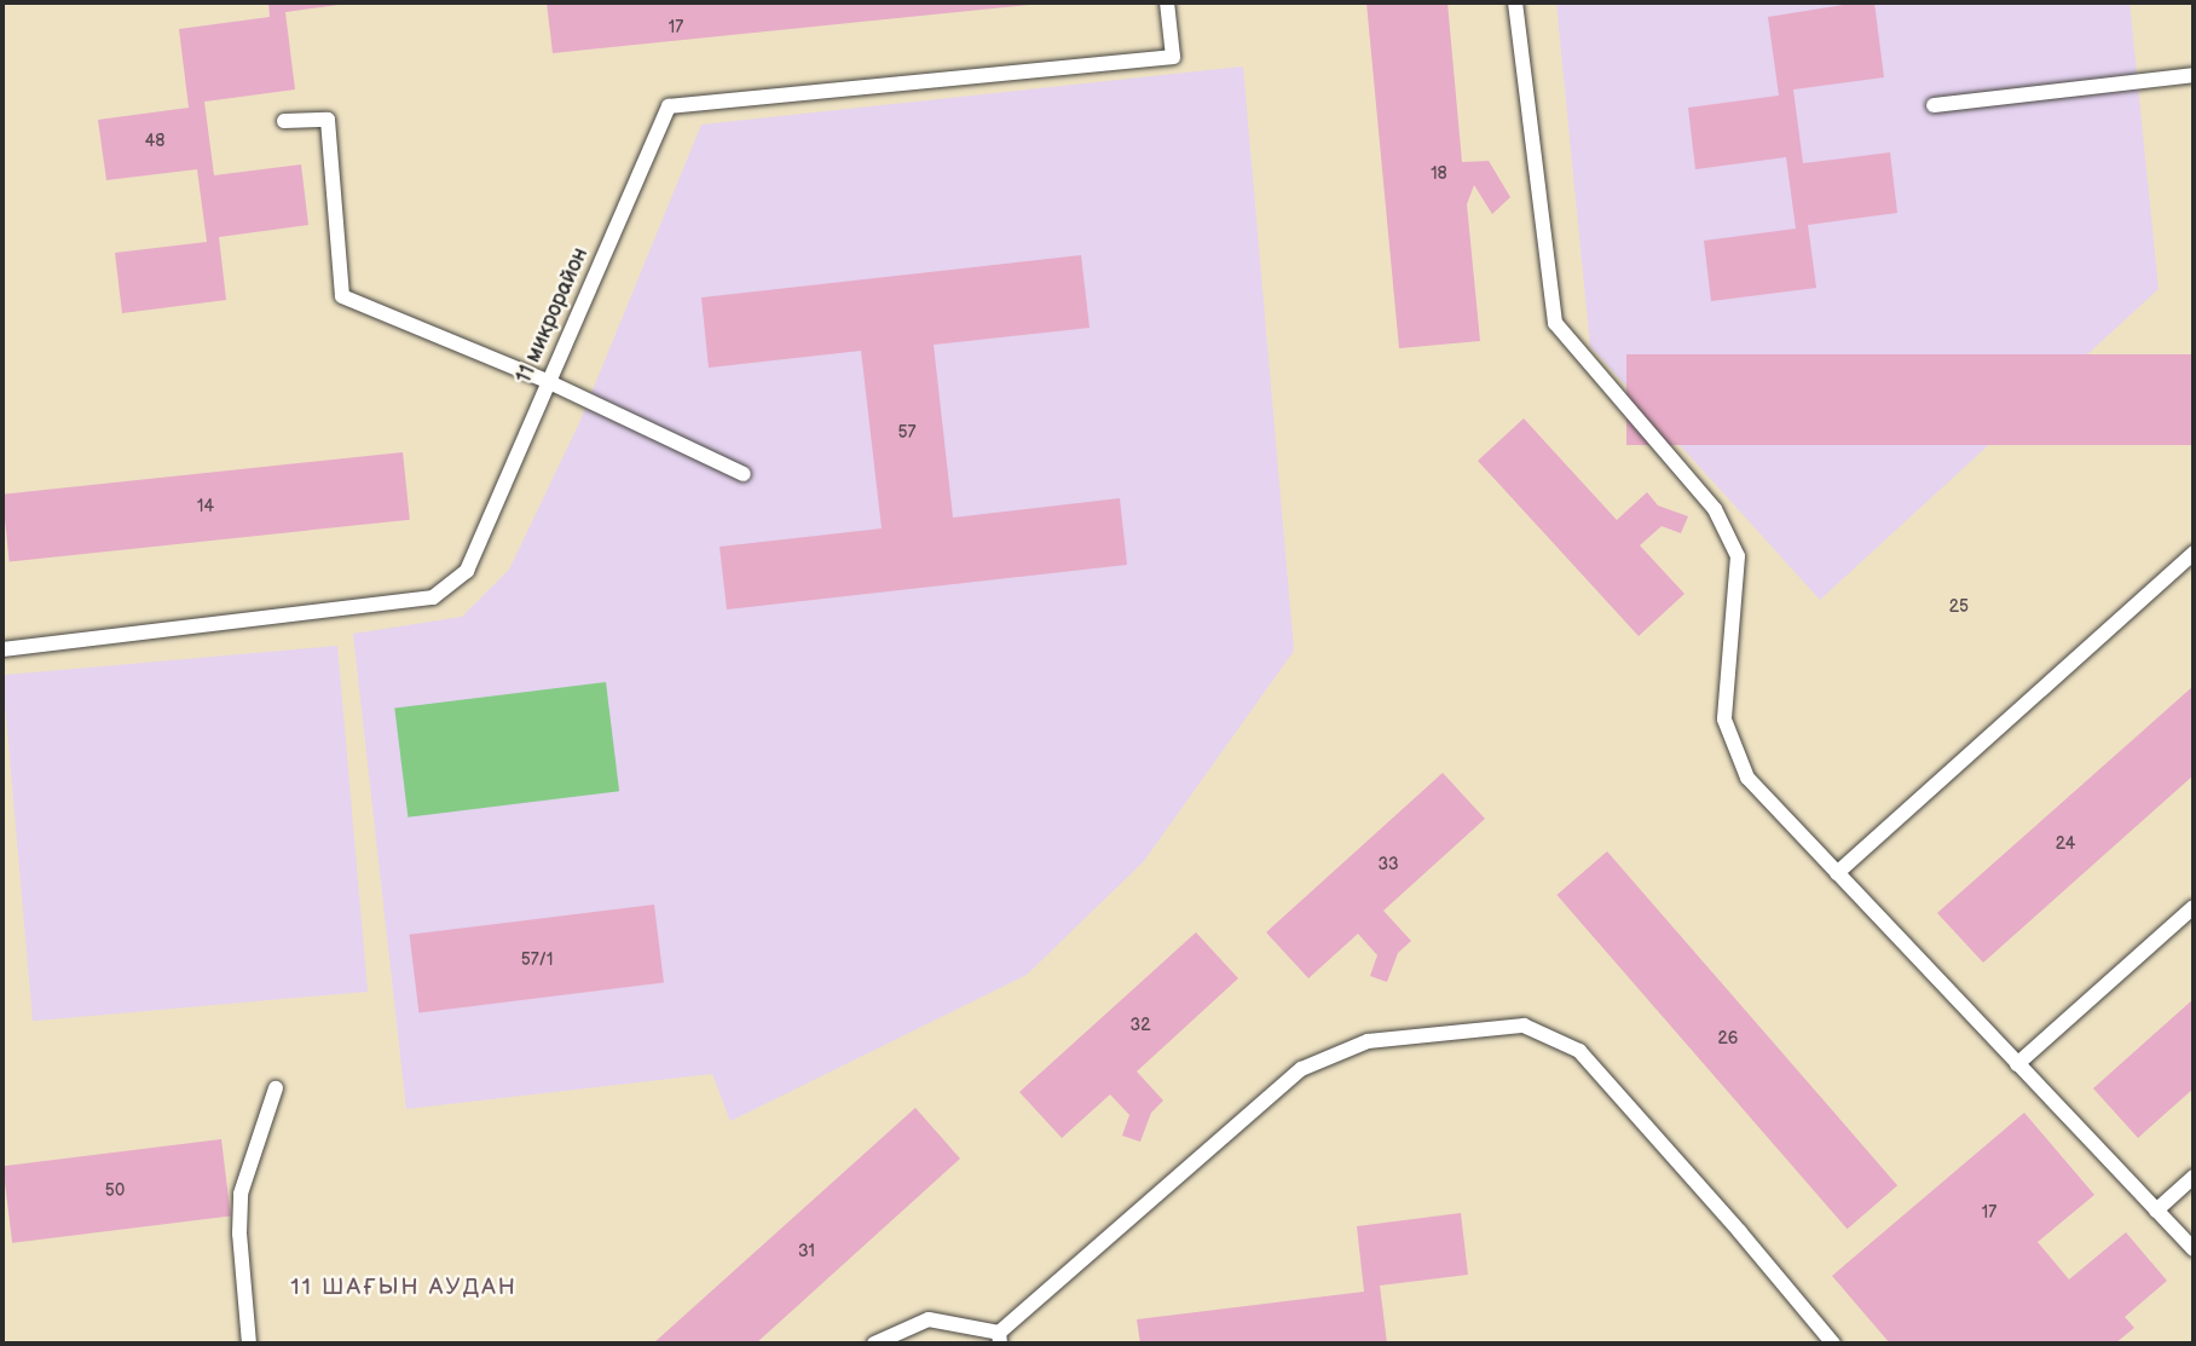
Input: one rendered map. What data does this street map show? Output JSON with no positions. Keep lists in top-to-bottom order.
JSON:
{
  "streets": {
    "lane": ["11 микрорайон"]
  },
  "districts": ["11 ШАҒЫН АУДАН"],
  "house_numbers": [
    "17",
    "48",
    "18",
    "57",
    "14",
    "25",
    "24",
    "33",
    "57/1",
    "32",
    "26",
    "50",
    "17",
    "31"
  ]
}
